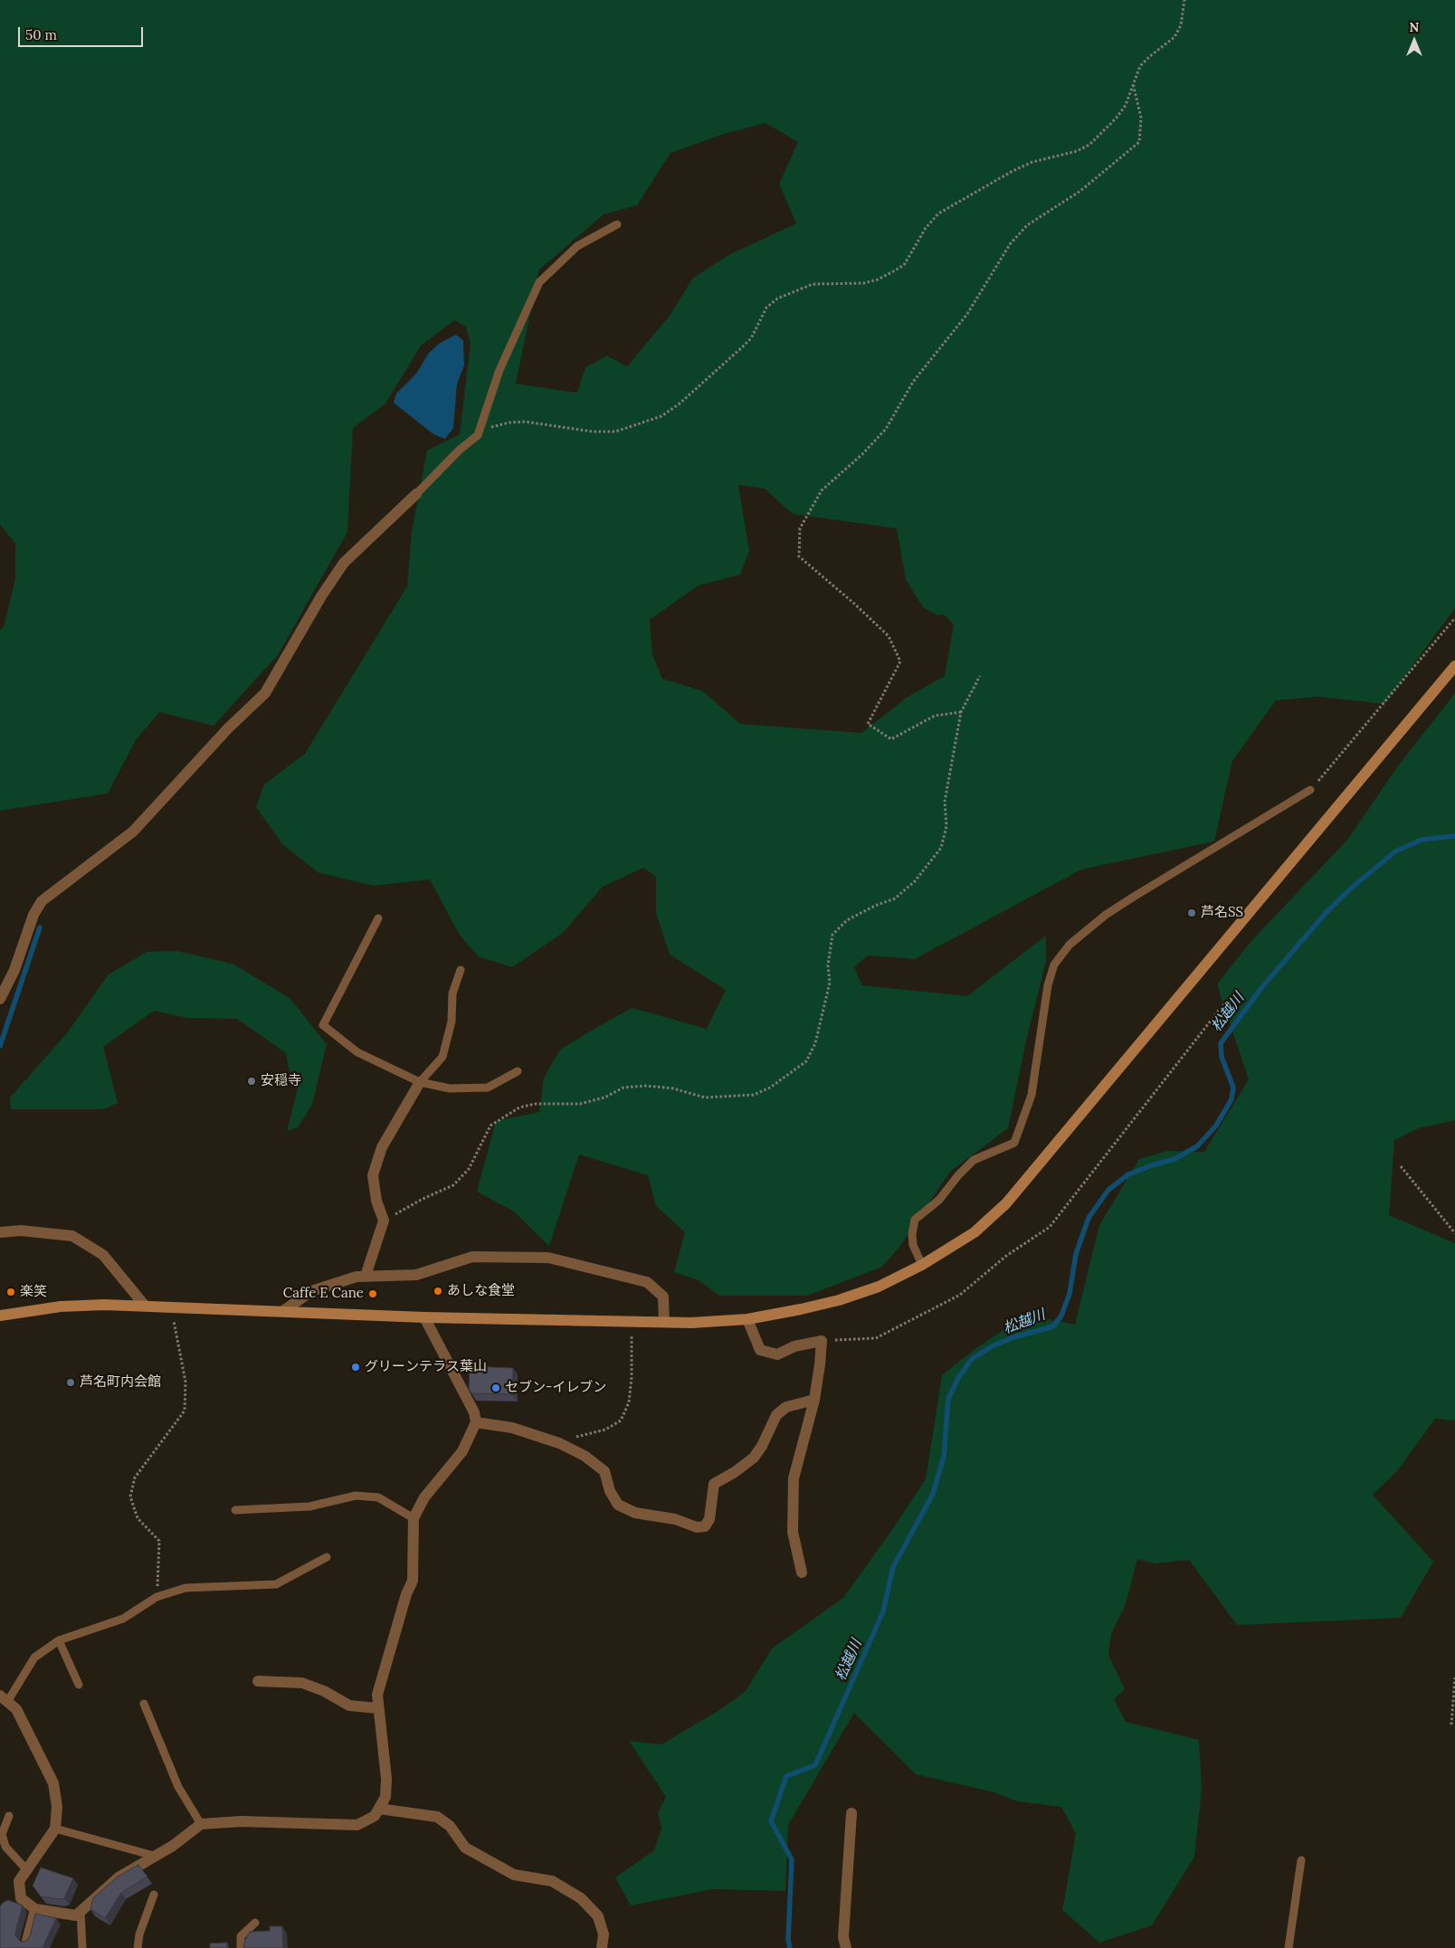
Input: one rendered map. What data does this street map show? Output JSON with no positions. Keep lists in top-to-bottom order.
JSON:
{
  "water": ["松越川"],
  "places": [
    "芦名SS",
    "安穏寺",
    "あしな食堂",
    "楽笑",
    "Caffe E Cane",
    "グリーンテラス葉山",
    "芦名町内会館",
    "セブン-イレブン"
  ],
  "scale_bar": "50 m",
  "north": "top"
}
